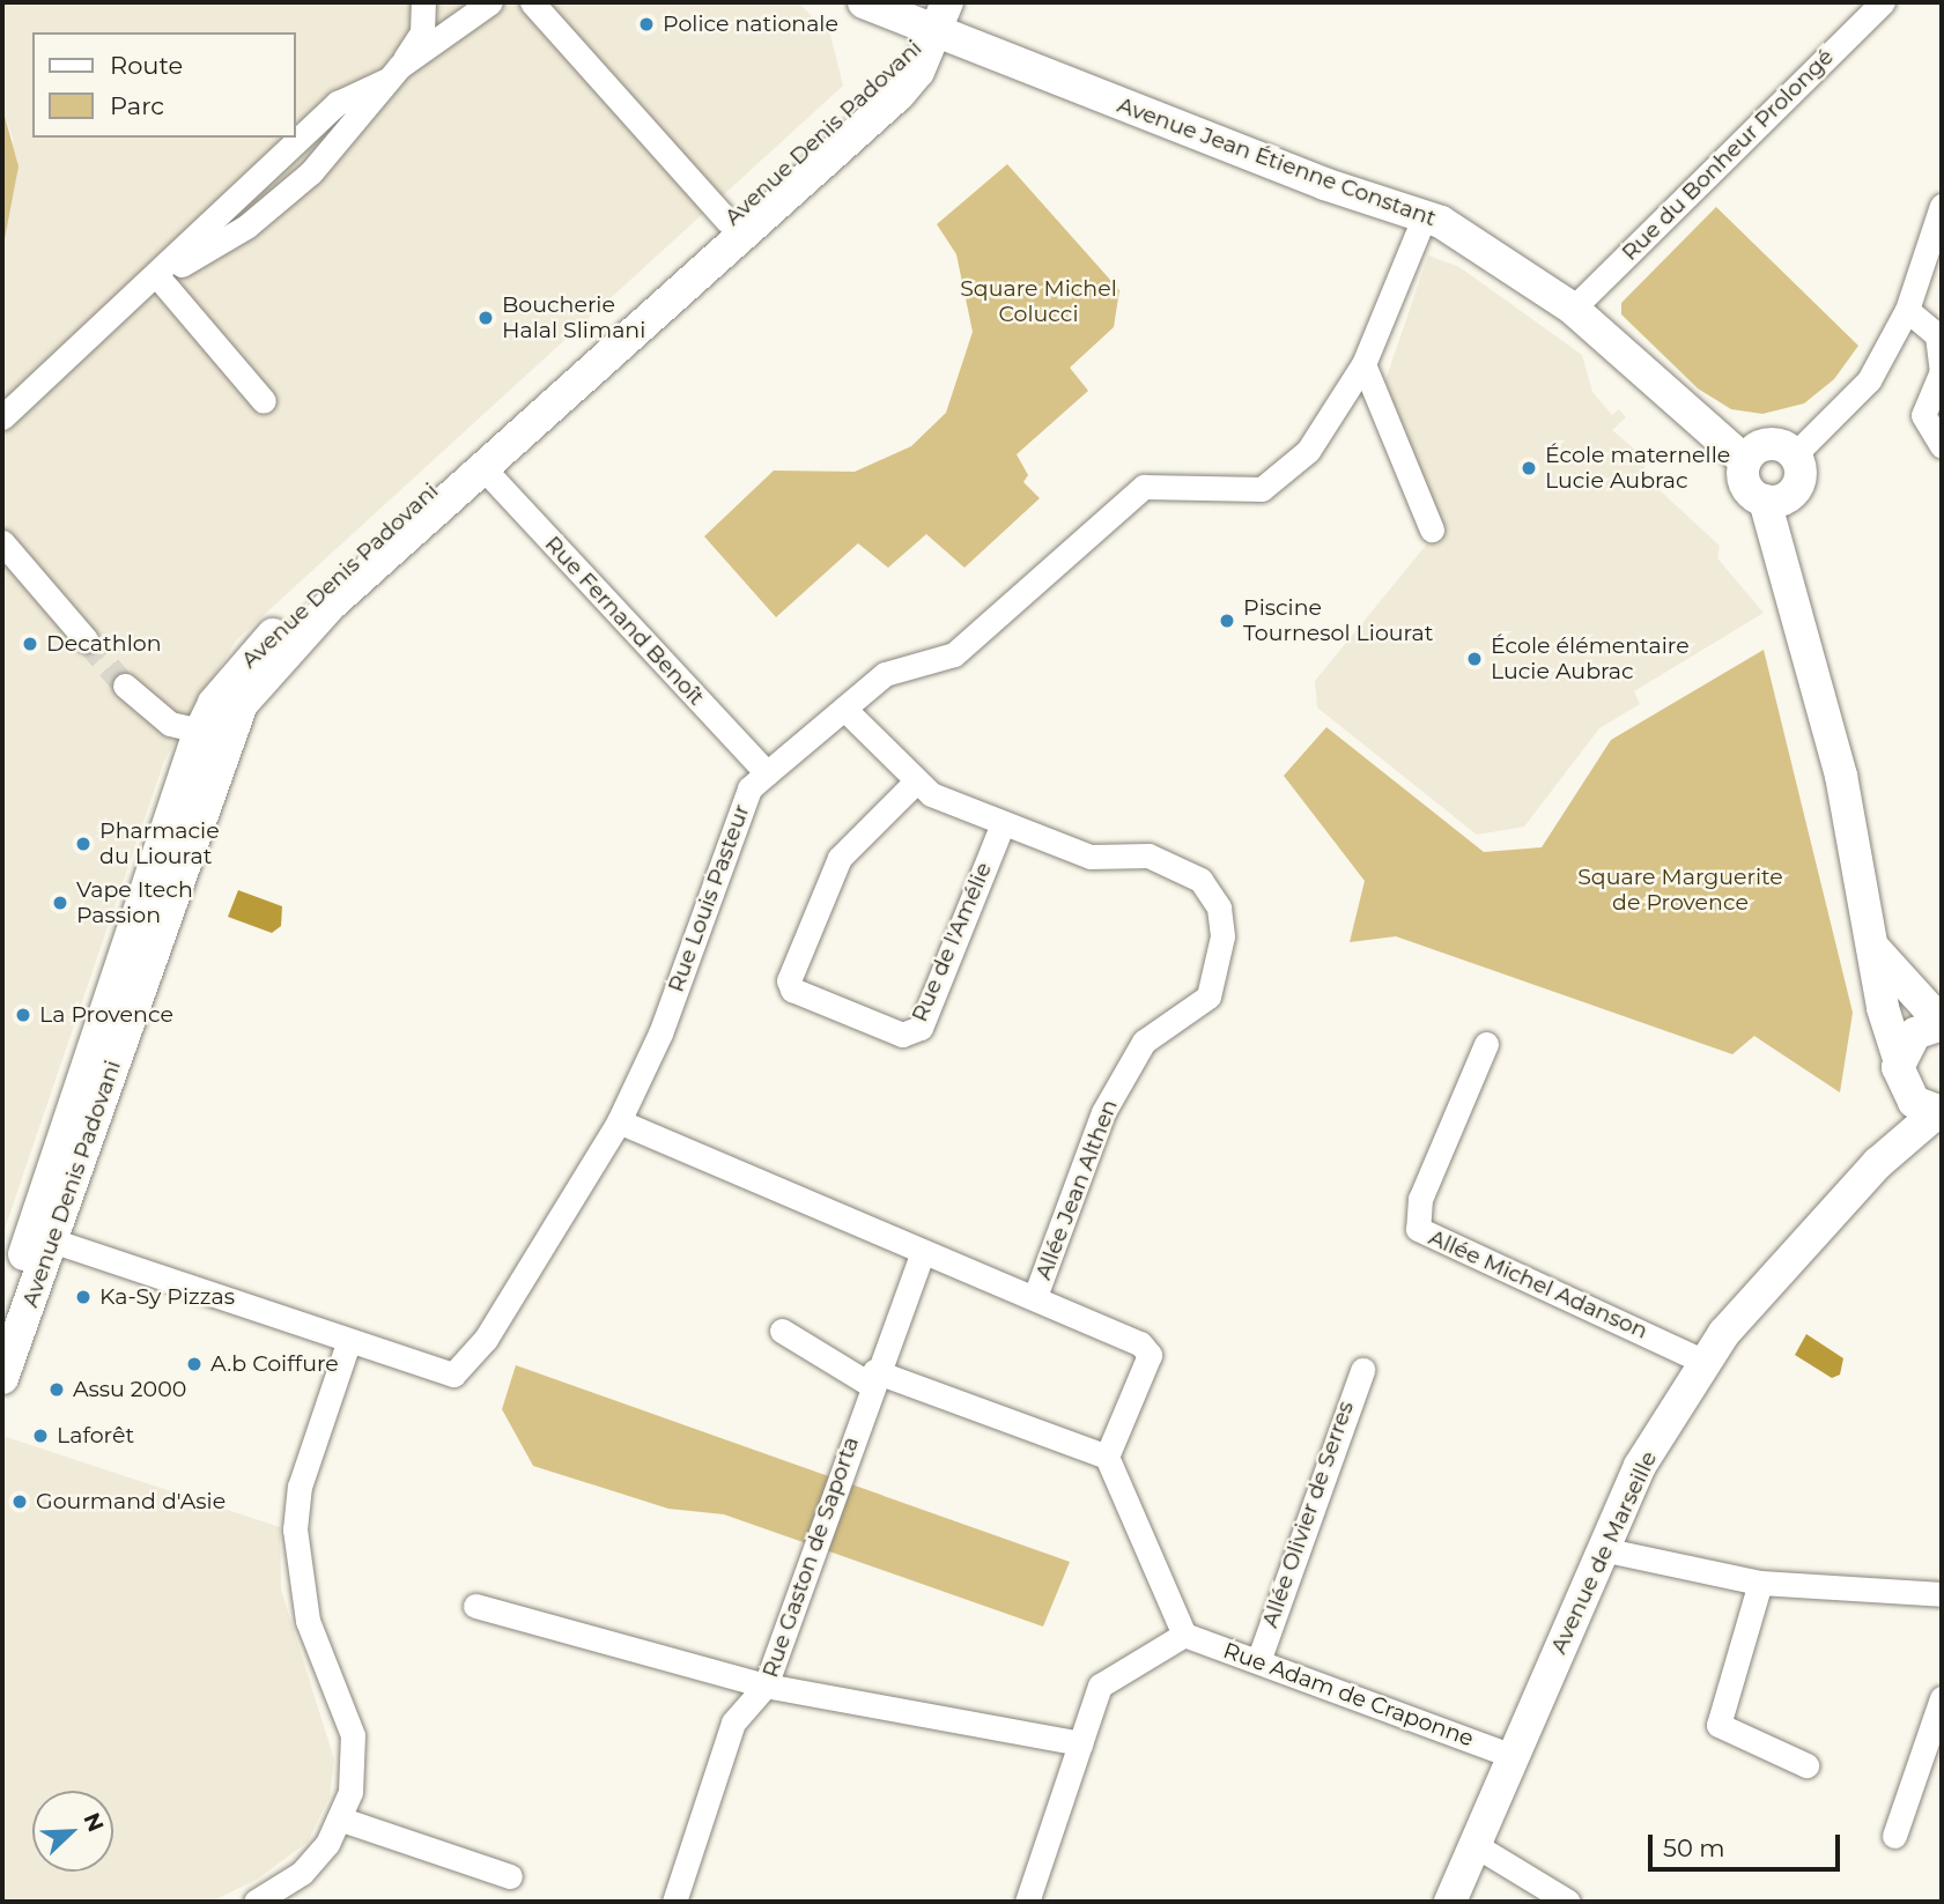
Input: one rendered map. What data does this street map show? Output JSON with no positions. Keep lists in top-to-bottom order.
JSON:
{
  "streets": {
    "main road": ["Avenue Denis Padovani", "Avenue Jean Étienne Constant", "Avenue de Marseille"],
    "street": [
      "Rue du Bonheur Prolongé",
      "Rue Fernand Benoît",
      "Rue Louis Pasteur",
      "Rue de l'Amélie",
      "Allée Jean Althen",
      "Allée Michel Adanson",
      "Allée Olivier de Serres",
      "Rue Gaston de Saporta",
      "Rue Adam de Craponne"
    ]
  },
  "crossings": [
    ["Avenue Denis Padovani", "Avenue Jean Étienne Constant"],
    ["Avenue Denis Padovani", "Rue Fernand Benoît"],
    ["Rue du Bonheur Prolongé", "Avenue Jean Étienne Constant"],
    ["Avenue Jean Étienne Constant", "Avenue de Marseille"],
    ["Rue Fernand Benoît", "Rue Louis Pasteur"],
    ["Rue de l'Amélie", "Allée Jean Althen"],
    ["Allée Michel Adanson", "Avenue de Marseille"],
    ["Allée Olivier de Serres", "Rue Adam de Craponne"],
    ["Avenue de Marseille", "Rue Adam de Craponne"]
  ],
  "parks": ["Square Michel Colucci", "Square Marguerite de Provence"],
  "places": [
    "Police nationale",
    "Boucherie Halal Slimani",
    "École maternelle Lucie Aubrac",
    "Piscine Tournesol Liourat",
    "Decathlon",
    "École élémentaire Lucie Aubrac",
    "Pharmacie du Liourat",
    "Vape Itech Passion",
    "La Provence",
    "Ka-Sy Pizzas",
    "A.b Coiffure",
    "Assu 2000",
    "Laforêt",
    "Gourmand d'Asie"
  ],
  "legend": ["Route", "Parc"],
  "scale_bar": "50 m",
  "north": "top right"
}
